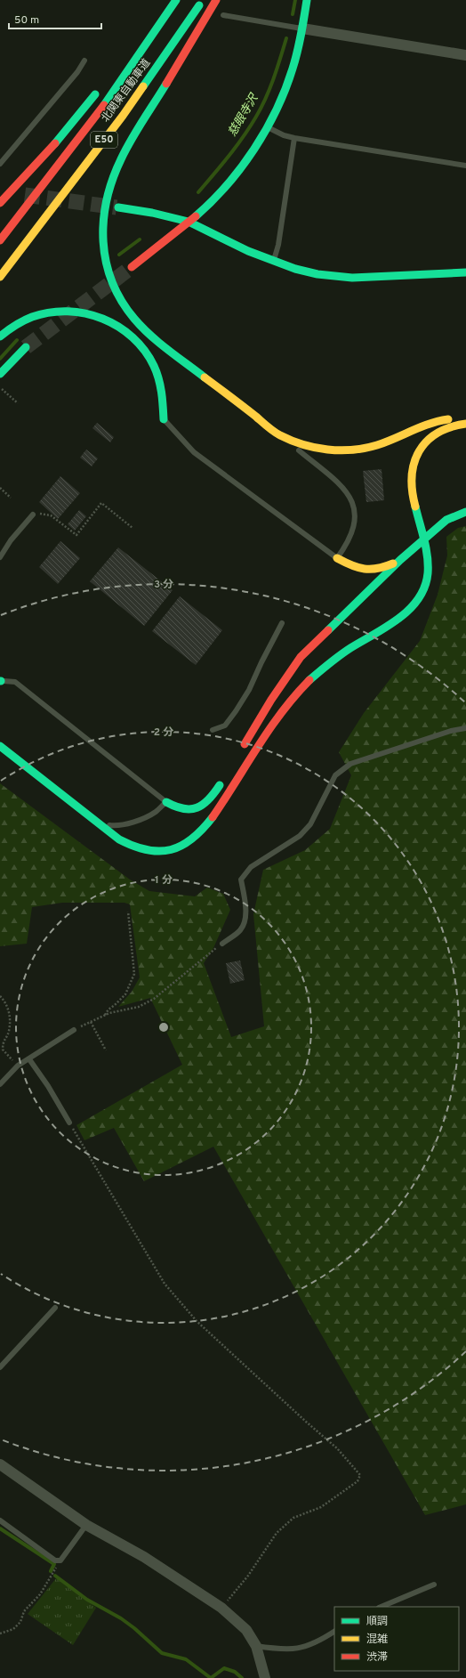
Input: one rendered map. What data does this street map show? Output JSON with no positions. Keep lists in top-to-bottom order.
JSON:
{
  "streets": {
    "main road": ["北関東自動車道", "E50"]
  },
  "water": ["慈眼寺沢"],
  "legend": ["順調", "混雑", "渋滞"],
  "scale_bar": "50 m",
  "rings": ["3 分", "2 分", "1 分"]
}
